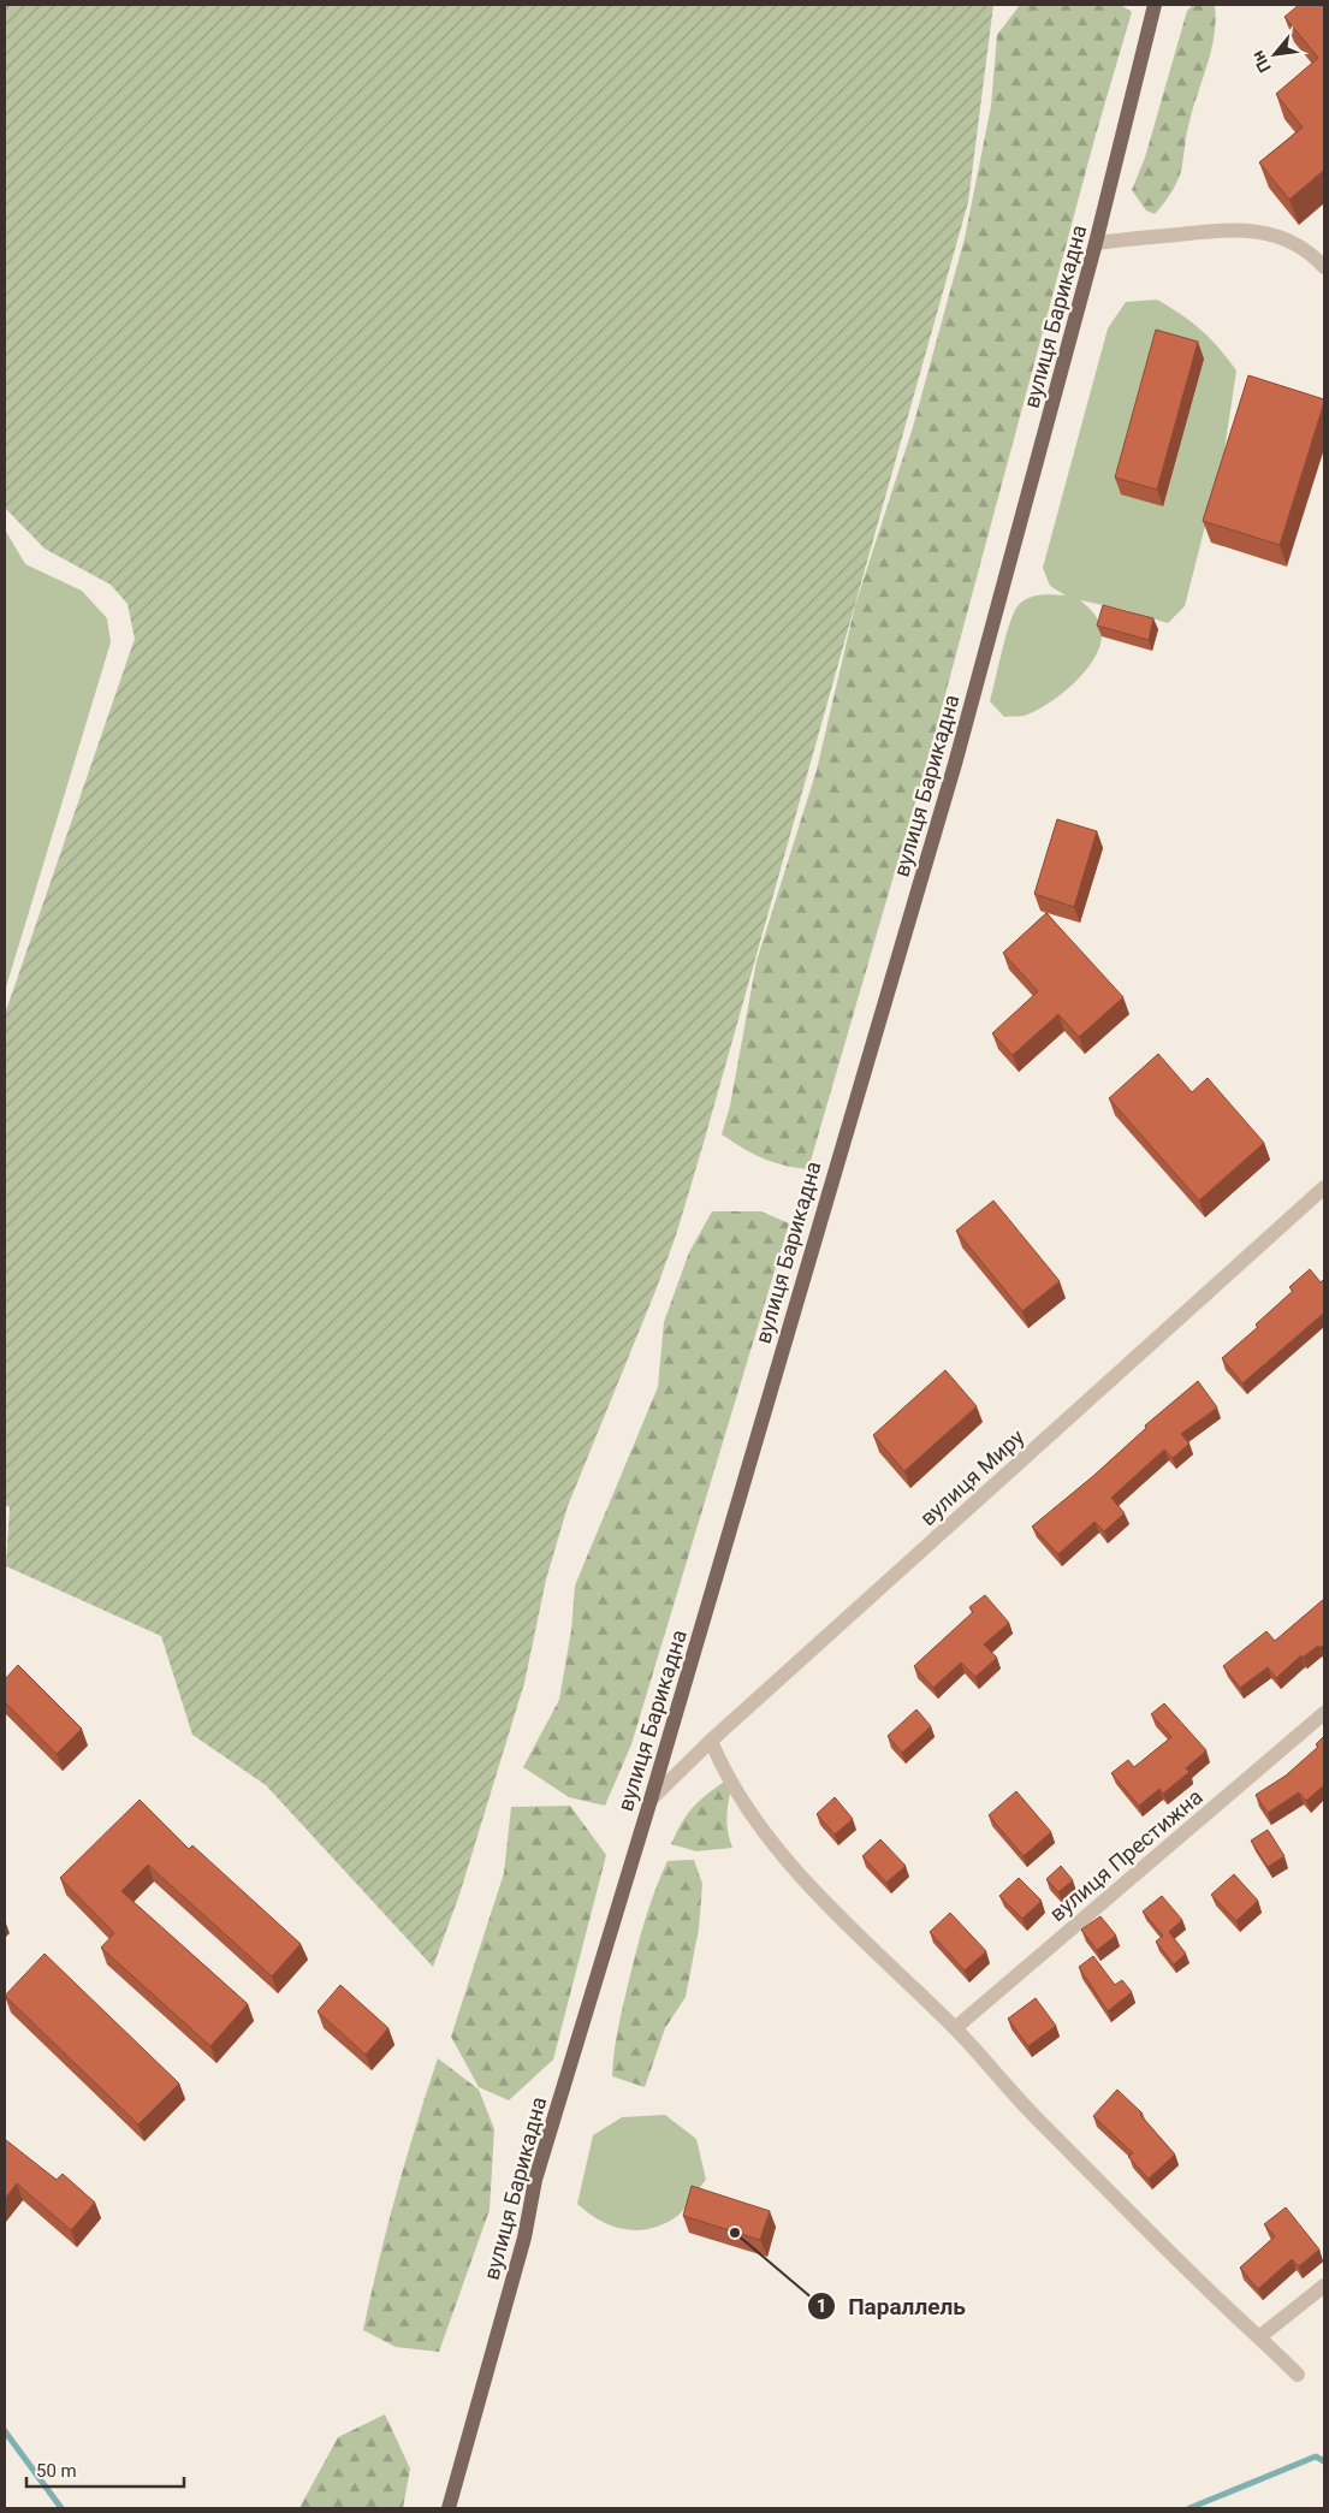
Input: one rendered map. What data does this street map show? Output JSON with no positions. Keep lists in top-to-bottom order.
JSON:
{
  "streets": {
    "main road": ["вулиця Барикадна"],
    "street": ["вулиця Миру", "вулиця Престижна"]
  },
  "crossings": [
    ["вулиця Барикадна", "вулиця Миру"]
  ],
  "places": ["Параллель"],
  "scale_bar": "50 m",
  "north": "bottom left"
}
